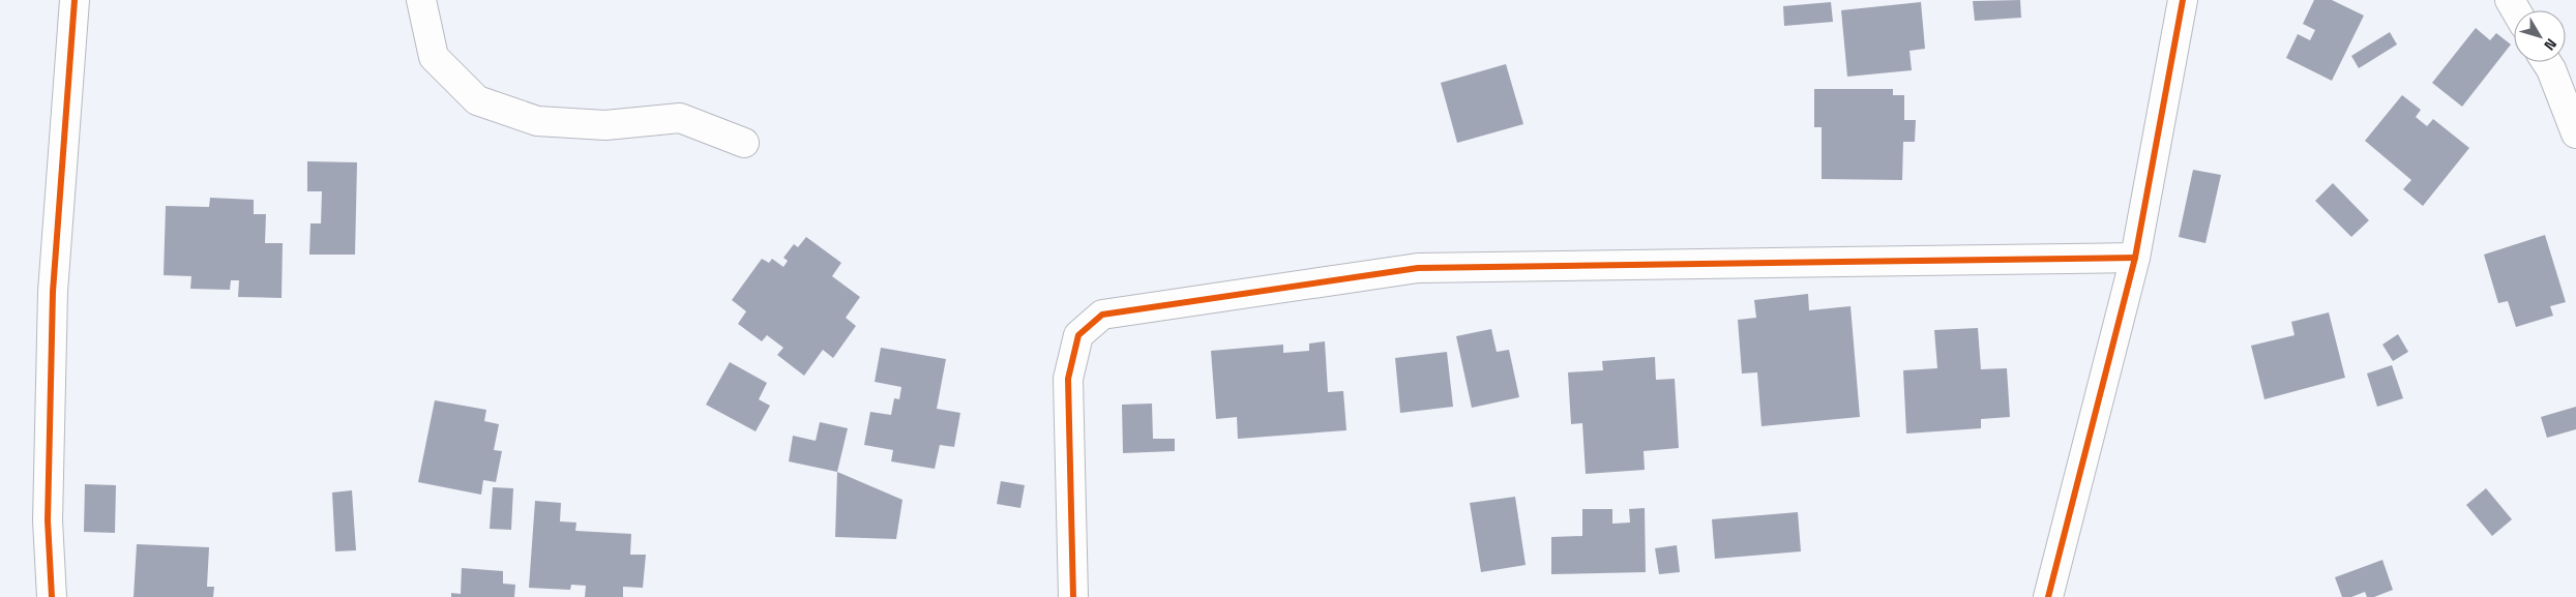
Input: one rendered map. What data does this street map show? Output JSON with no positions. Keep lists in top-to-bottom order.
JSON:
{
  "north": "bottom right"
}
